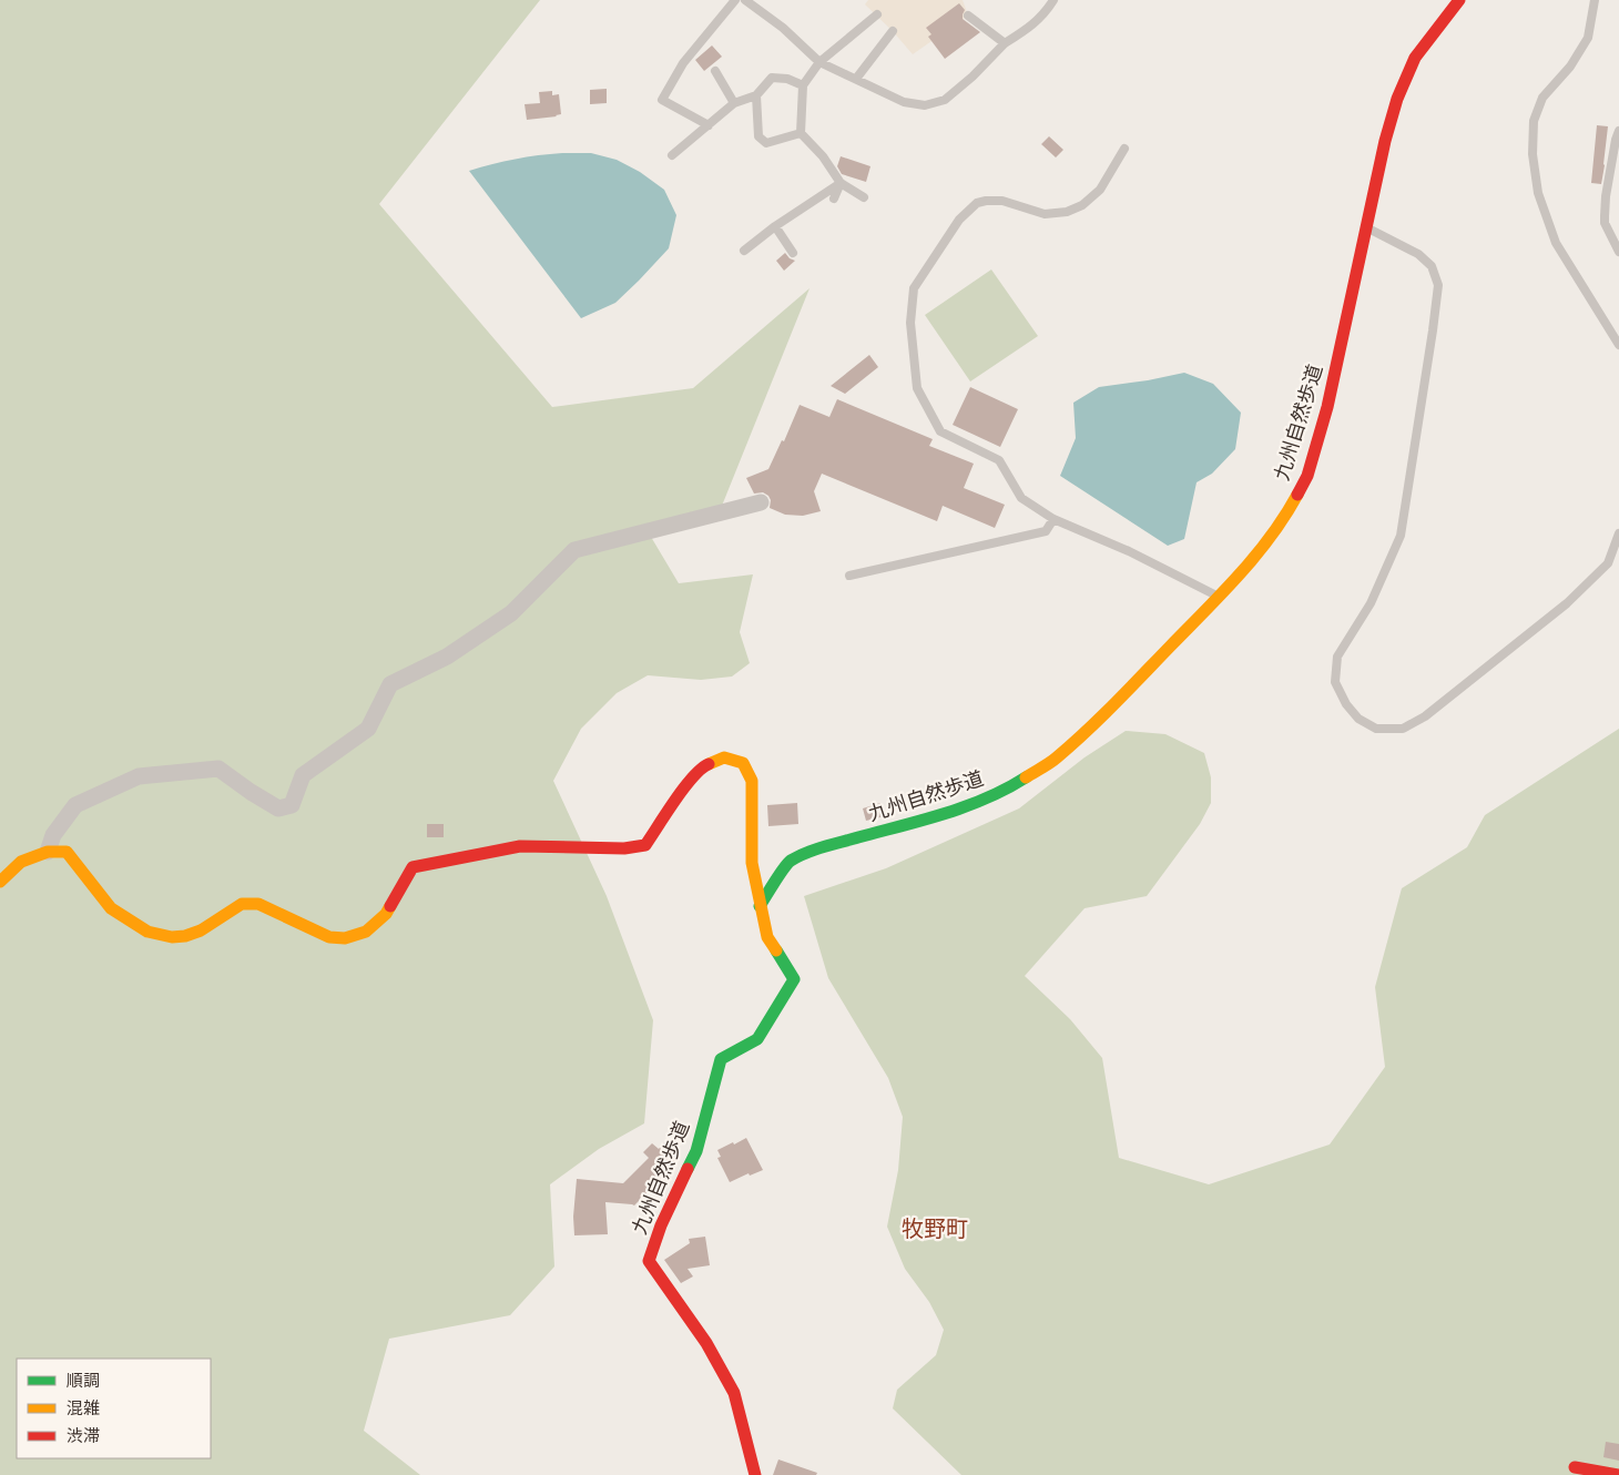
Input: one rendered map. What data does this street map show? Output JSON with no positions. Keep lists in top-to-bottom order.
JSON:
{
  "streets": {
    "street": ["九州自然歩道"]
  },
  "districts": ["牧野町"],
  "legend": ["順調", "混雑", "渋滞"]
}
